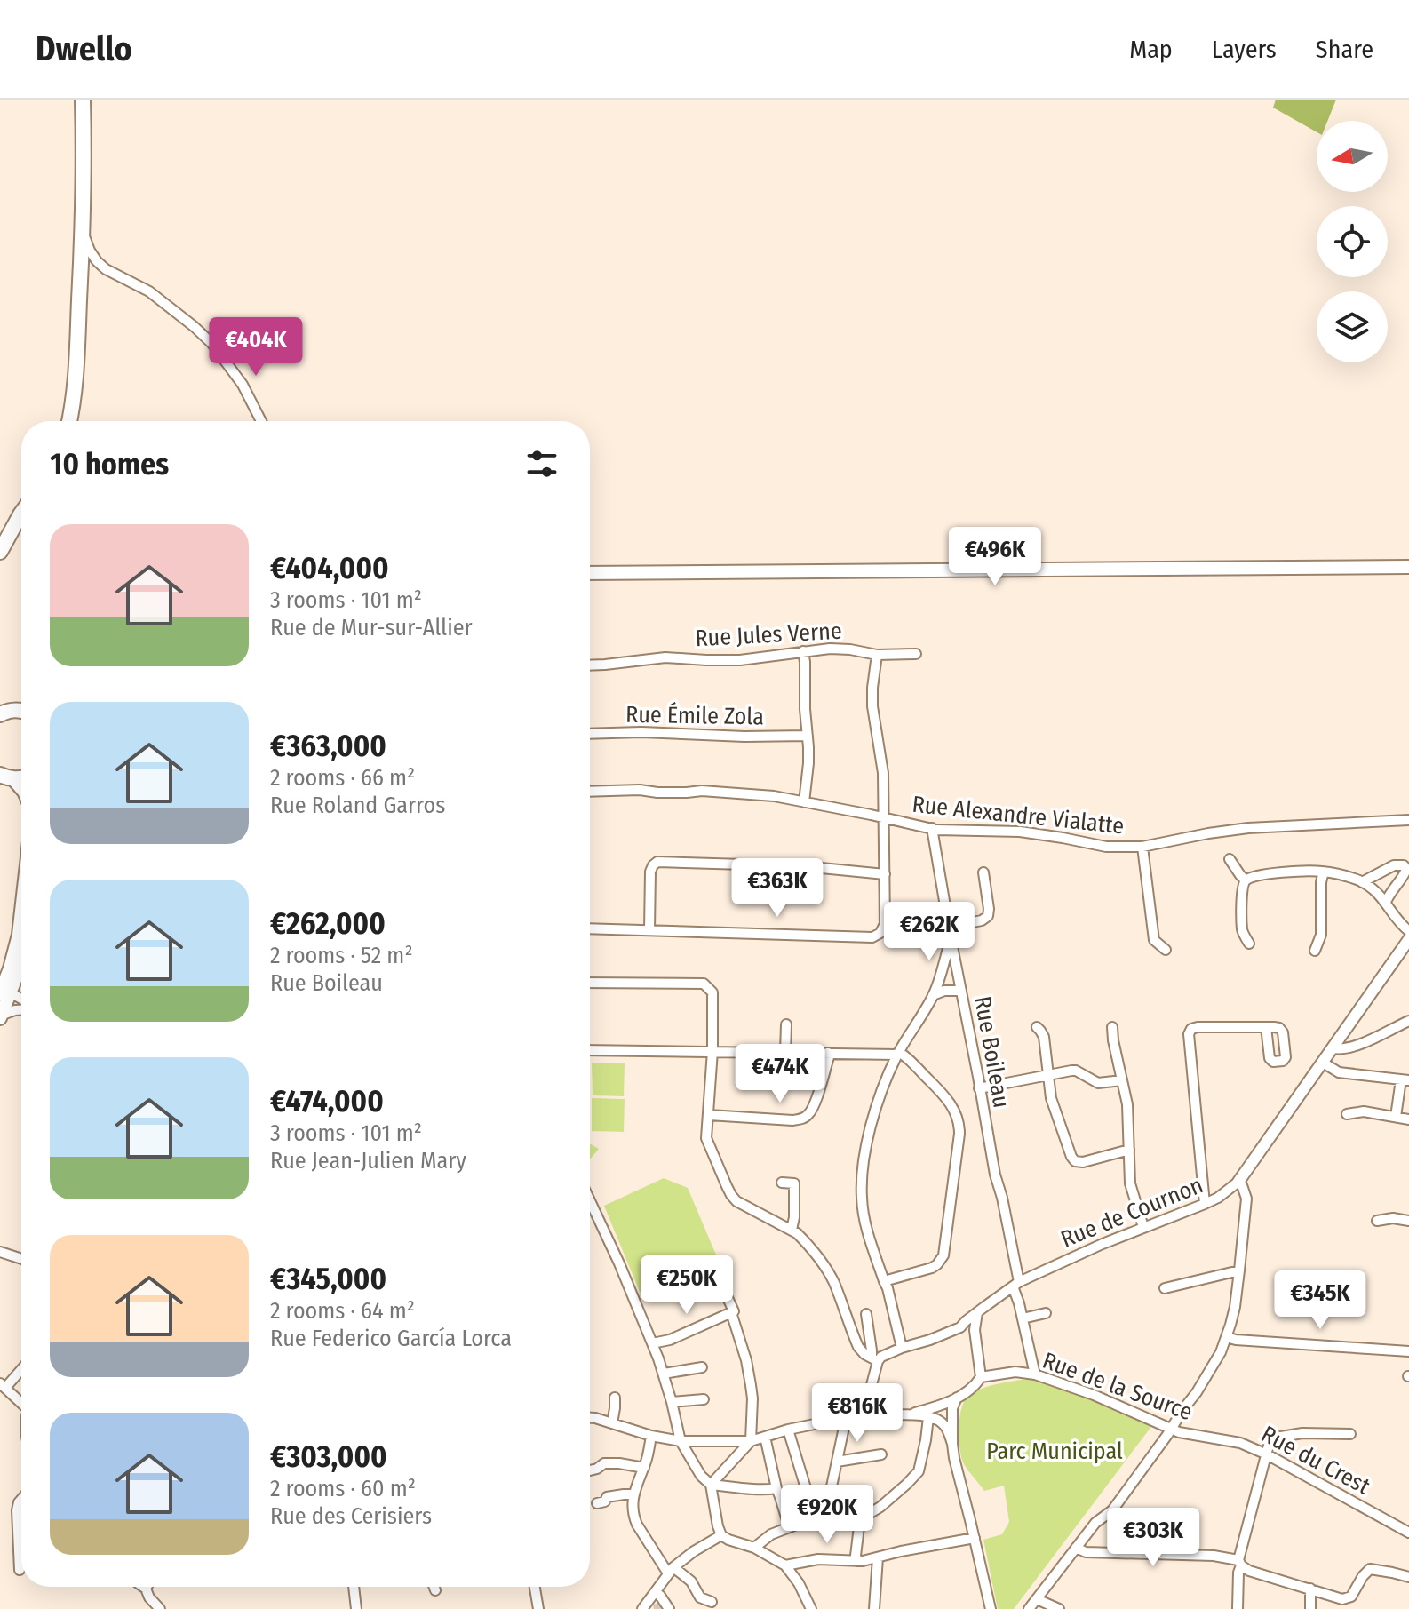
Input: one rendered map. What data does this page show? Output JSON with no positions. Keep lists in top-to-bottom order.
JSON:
{
  "streets": {
    "street": [
      "Rue Jules Verne",
      "Rue Émile Zola",
      "Rue Alexandre Vialatte",
      "Rue Boileau",
      "Rue de Cournon",
      "Rue de la Source",
      "Rue du Crest"
    ]
  },
  "crossings": [
    ["Rue Alexandre Vialatte", "Rue Boileau"],
    ["Rue Boileau", "Rue de Cournon"],
    ["Rue Boileau", "Rue de la Source"],
    ["Rue de la Source", "Rue du Crest"]
  ],
  "parks": ["Parc Municipal"],
  "north": "left",
  "page": {
    "header": "Dwello",
    "nav": ["Map", "Layers", "Share"],
    "price": [
      "€404K",
      "€496K",
      "€363K",
      "€262K",
      "€474K",
      "€250K",
      "€345K",
      "€816K",
      "€920K",
      "€303K"
    ],
    "heading": "10 homes",
    "list": [
      {
        "name": "€404,000",
        "note": "3 rooms · 101 m² · Rue de Mur-sur-Allier"
      },
      {
        "name": "€363,000",
        "note": "2 rooms · 66 m² · Rue Roland Garros"
      },
      {
        "name": "€262,000",
        "note": "2 rooms · 52 m² · Rue Boileau"
      },
      {
        "name": "€474,000",
        "note": "3 rooms · 101 m² · Rue Jean-Julien Mary"
      },
      {
        "name": "€345,000",
        "note": "2 rooms · 64 m² · Rue Federico García Lorca"
      },
      {
        "name": "€303,000",
        "note": "2 rooms · 60 m² · Rue des Cerisiers"
      }
    ]
  }
}
